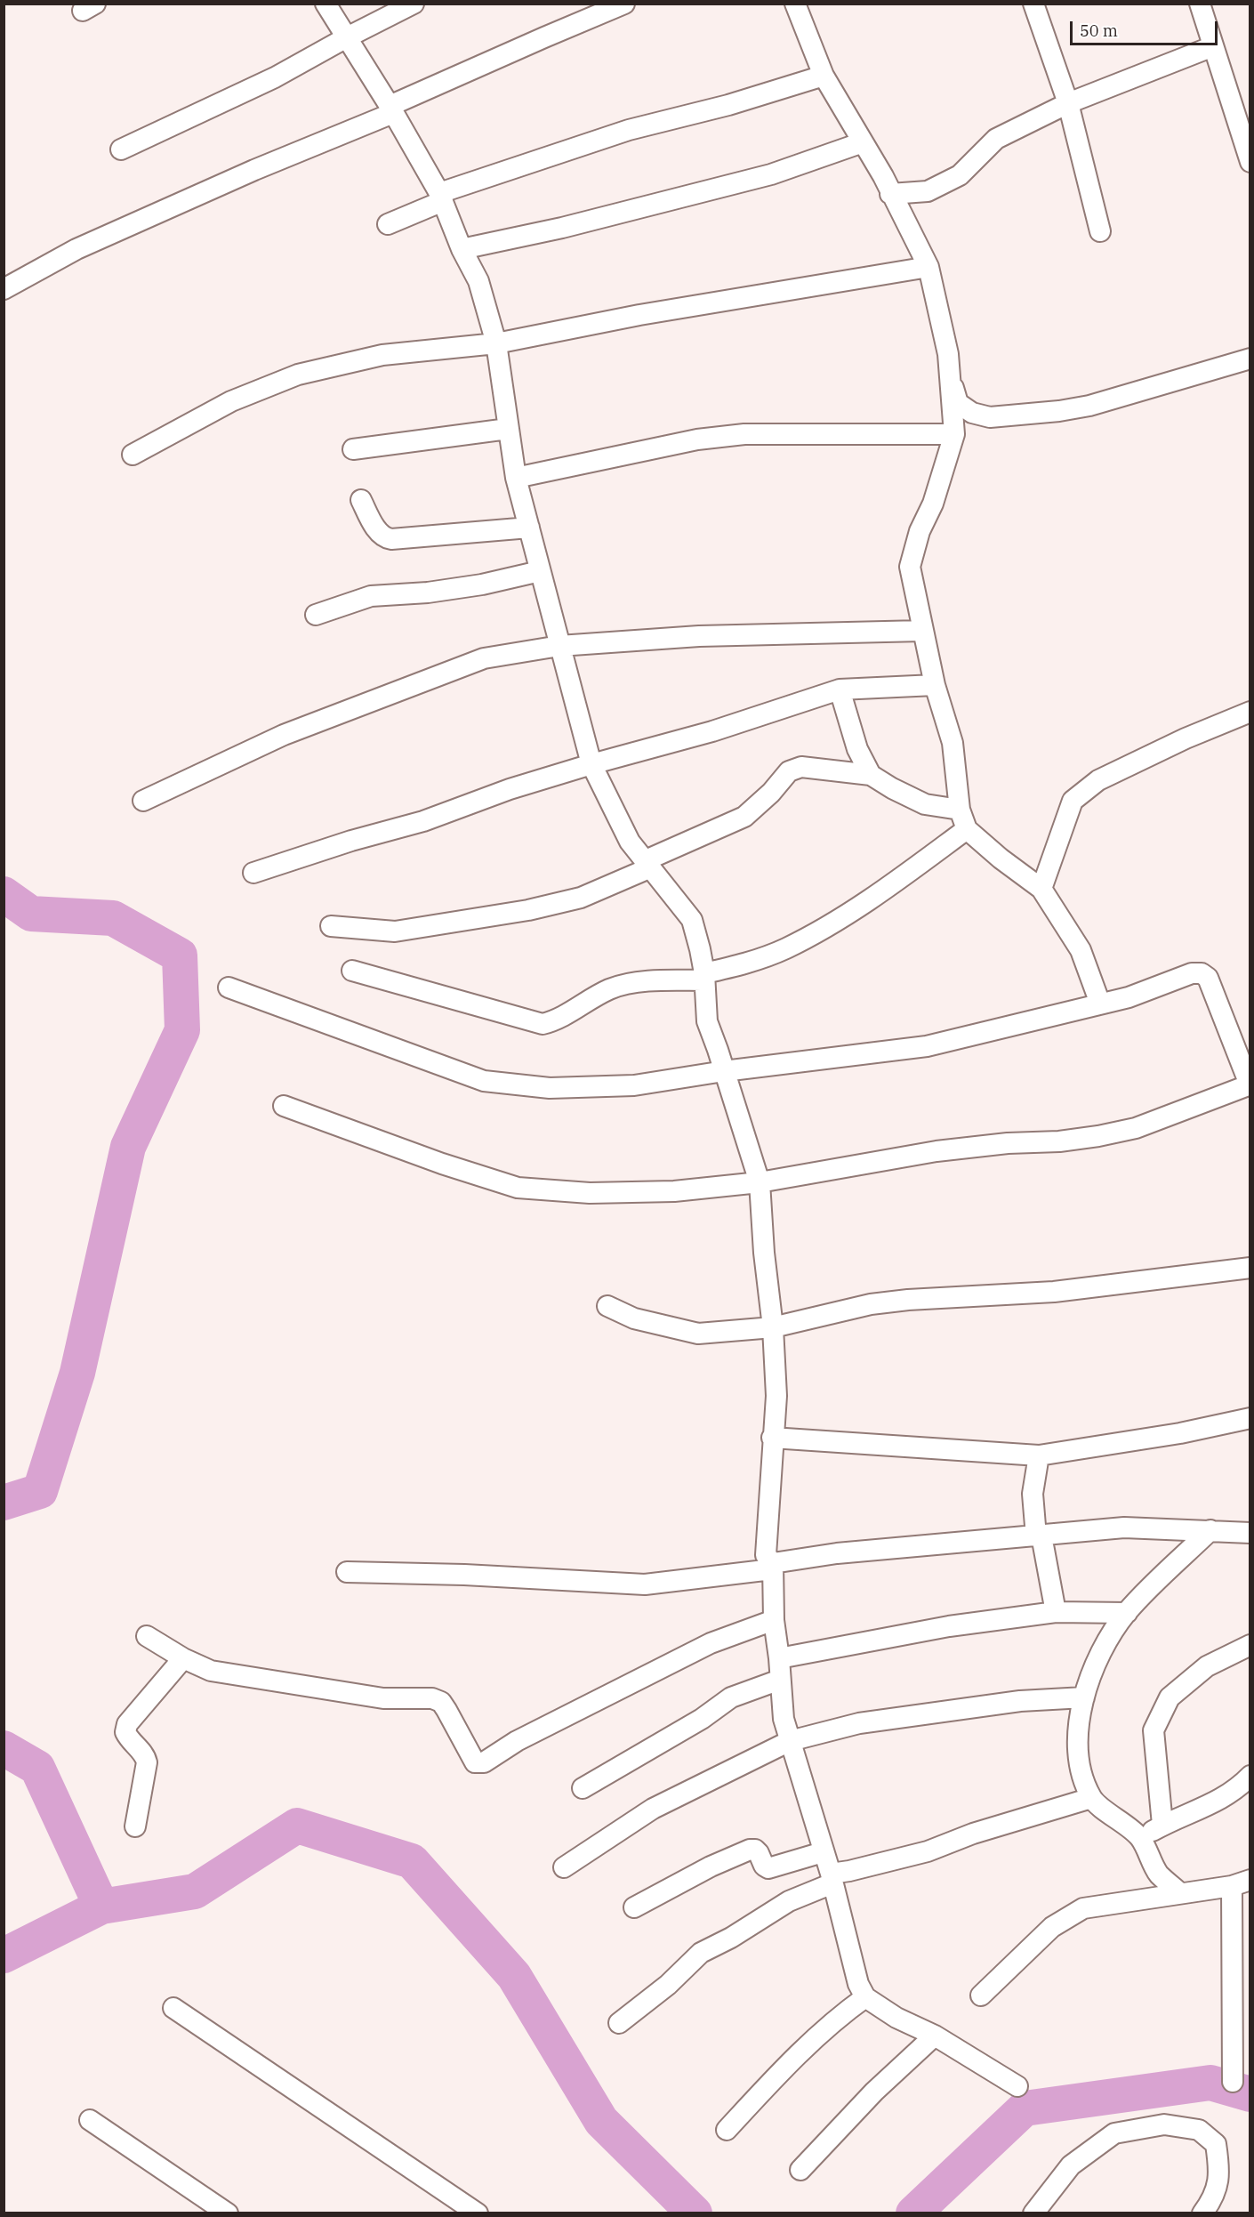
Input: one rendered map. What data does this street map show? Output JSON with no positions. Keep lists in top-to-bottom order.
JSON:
{
  "scale_bar": "50 m"
}
